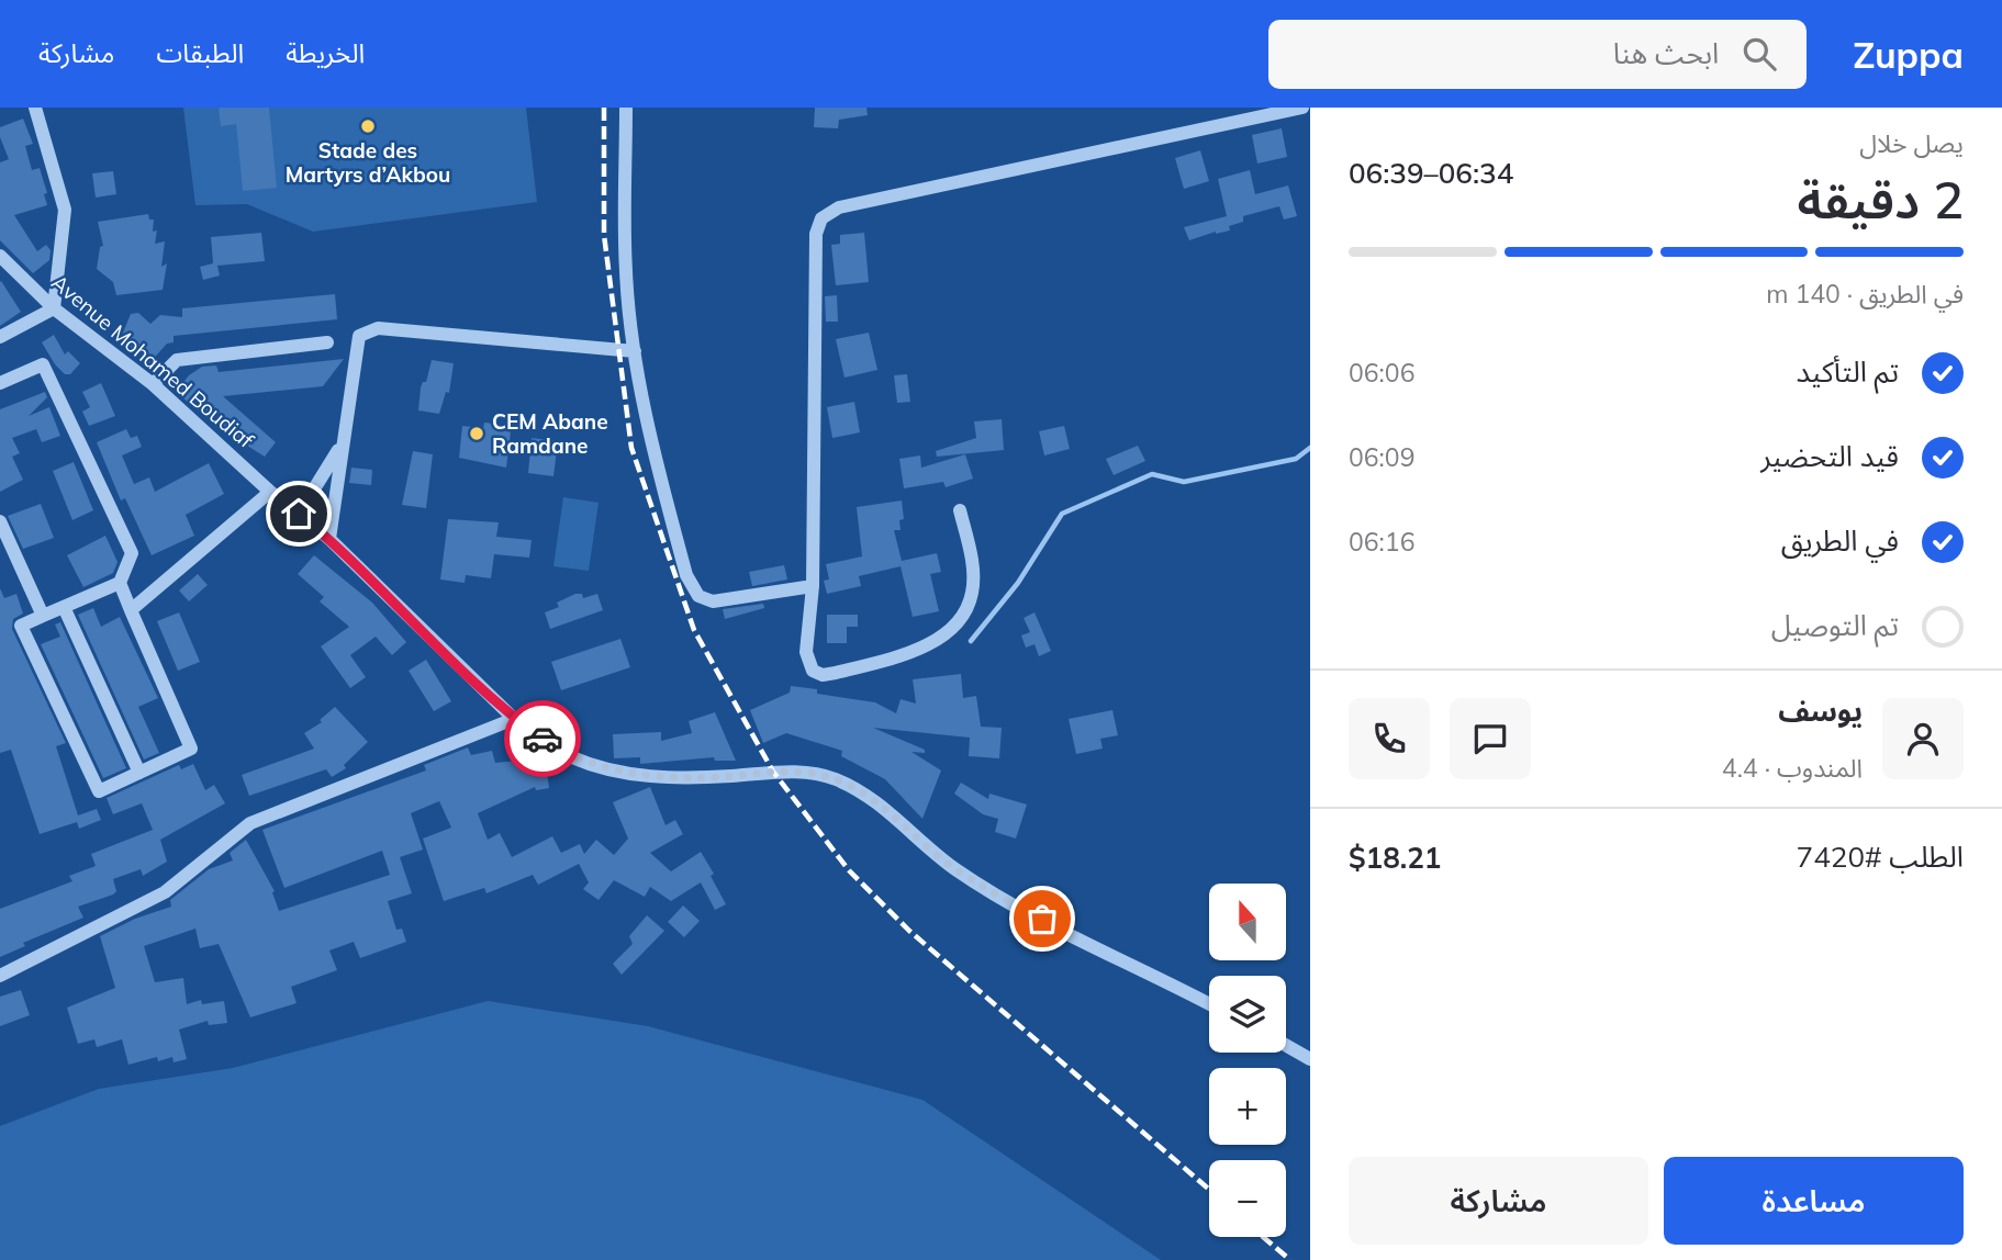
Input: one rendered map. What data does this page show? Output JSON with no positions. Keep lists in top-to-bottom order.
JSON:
{
  "streets": {
    "street": ["Avenue Mohamed Boudiaf"]
  },
  "places": ["Stade des Martyrs d’Akbou", "CEM Abane Ramdane"],
  "north": "top",
  "page": {
    "header": "Zuppa",
    "search": "ابحث هنا",
    "nav": ["الخريطة", "الطبقات", "مشاركة"],
    "heading": ["2 دقيقة", "يصل خلال", "06:34–06:39"],
    "panel": [
      "يوسف",
      "المندوب · 4.4",
      "الطلب #7420",
      "$18.21"
    ],
    "bar": "في الطريق · 140 m",
    "list": [
      ["تم التأكيد", "06:06"],
      ["قيد التحضير", "06:09"],
      ["في الطريق", "06:16"],
      "تم التوصيل"
    ],
    "map_buttons": ["+", "−"],
    "buttons": ["مساعدة", "مشاركة"]
  }
}
